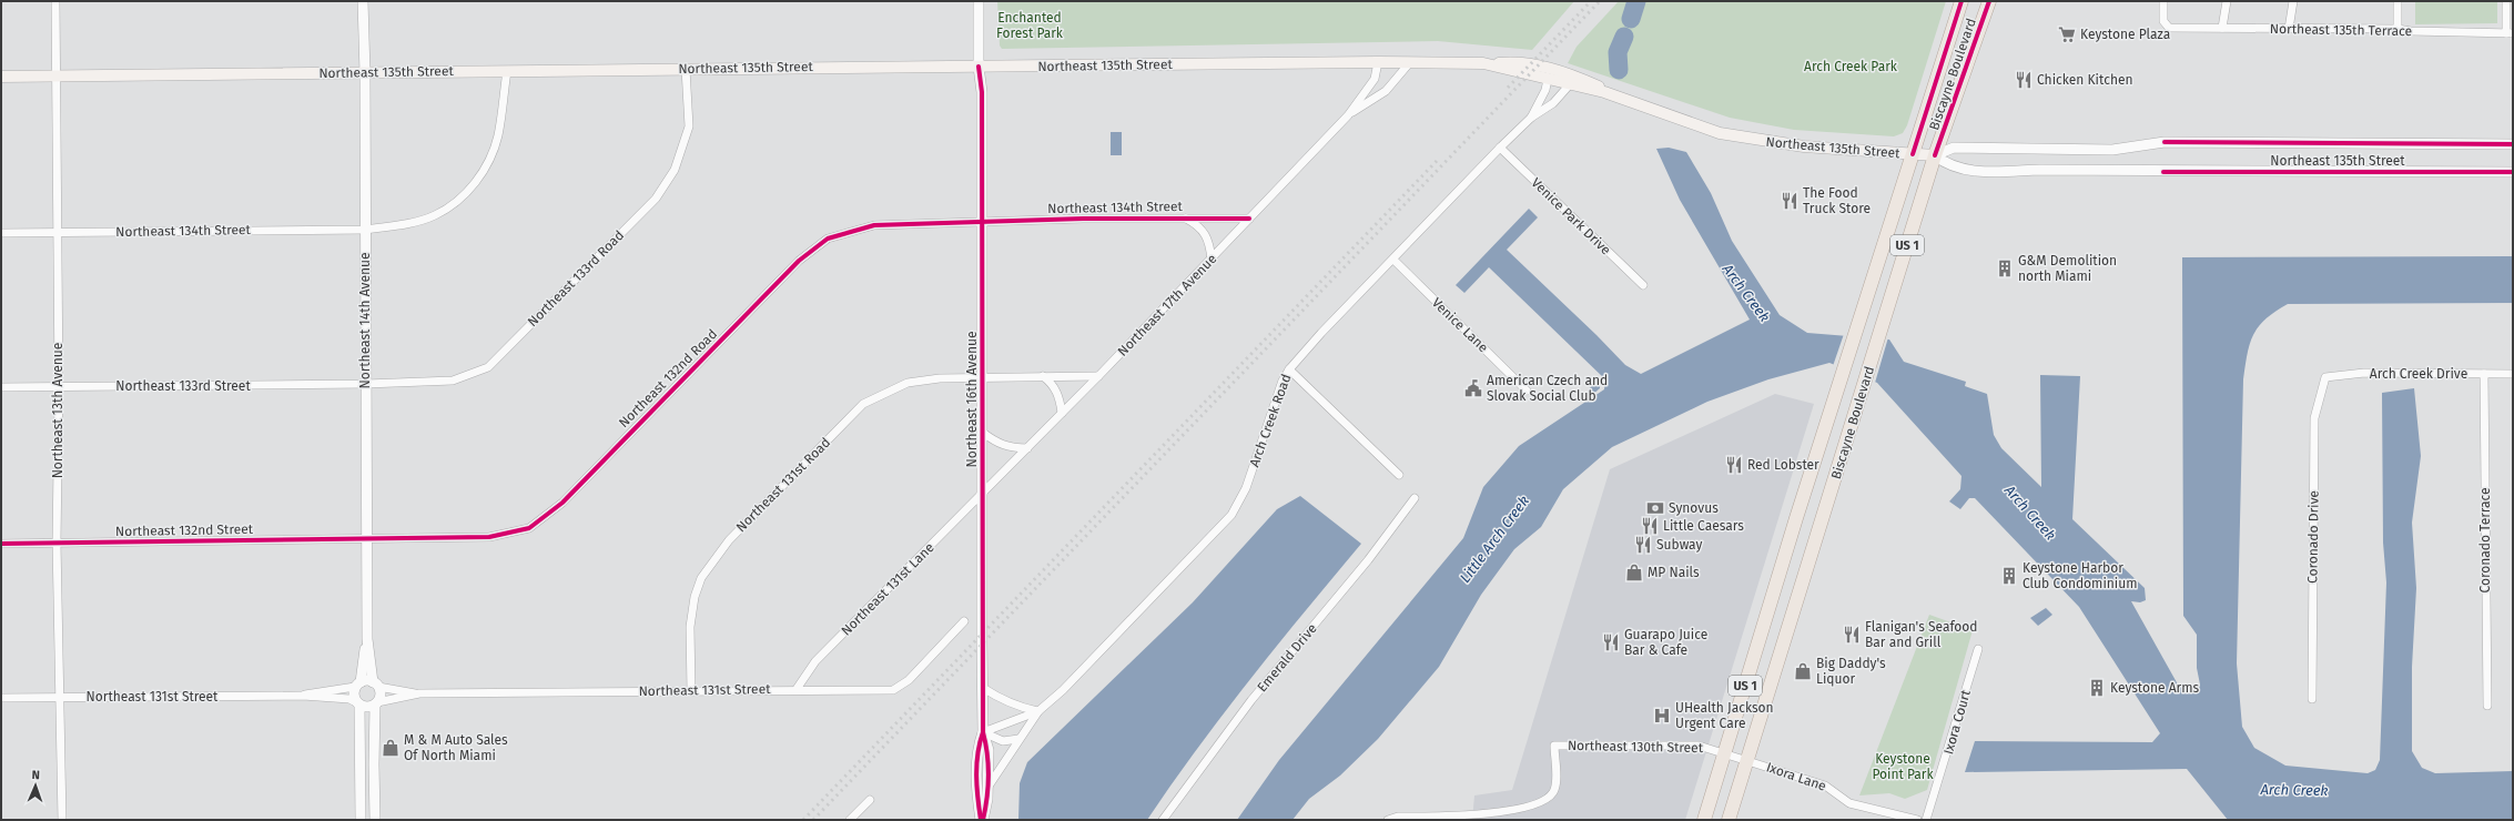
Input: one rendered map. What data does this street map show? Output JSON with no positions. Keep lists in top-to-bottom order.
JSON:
{
  "streets": {
    "main road": ["Northeast 135th Street", "Biscayne Boulevard", "US 1"],
    "street": [
      "Northeast 135th Terrace",
      "Northeast 134th Street",
      "Venice Park Drive",
      "Northeast 133rd Road",
      "Northeast 17th Avenue",
      "Northeast 14th Avenue",
      "Venice Lane",
      "Arch Creek Drive",
      "Northeast 132nd Road",
      "Northeast 133rd Street",
      "Northeast 16th Avenue",
      "Northeast 13th Avenue",
      "Arch Creek Road",
      "Northeast 131st Road",
      "Northeast 132nd Street",
      "Coronado Drive",
      "Coronado Terrace",
      "Northeast 131st Lane",
      "Emerald Drive",
      "Northeast 131st Street",
      "Ixora Court",
      "Northeast 130th Street",
      "Ixora Lane"
    ]
  },
  "crossings": [
    ["Northeast 135th Street", "Biscayne Boulevard"],
    ["Northeast 135th Street", "Northeast 134th Street"],
    ["Northeast 135th Street", "Northeast 133rd Road"],
    ["Northeast 135th Street", "Northeast 17th Avenue"],
    ["Northeast 135th Street", "Northeast 14th Avenue"],
    ["Northeast 135th Street", "Northeast 16th Avenue"],
    ["Northeast 135th Street", "Northeast 13th Avenue"],
    ["Northeast 135th Street", "Arch Creek Road"],
    ["Biscayne Boulevard", "Northeast 130th Street"],
    ["Biscayne Boulevard", "Ixora Lane"],
    ["Northeast 134th Street", "Northeast 17th Avenue"],
    ["Northeast 134th Street", "Northeast 14th Avenue"],
    ["Northeast 134th Street", "Northeast 132nd Road"],
    ["Northeast 134th Street", "Northeast 16th Avenue"],
    ["Northeast 134th Street", "Northeast 13th Avenue"],
    ["Venice Park Drive", "Arch Creek Road"],
    ["Northeast 133rd Road", "Northeast 14th Avenue"],
    ["Northeast 133rd Road", "Northeast 133rd Street"],
    ["Northeast 17th Avenue", "Northeast 16th Avenue"],
    ["Northeast 17th Avenue", "Northeast 131st Road"],
    ["Northeast 17th Avenue", "Northeast 131st Lane"],
    ["Northeast 14th Avenue", "Northeast 132nd Road"],
    ["Northeast 14th Avenue", "Northeast 133rd Street"],
    ["Northeast 14th Avenue", "Northeast 132nd Street"],
    ["Northeast 14th Avenue", "Northeast 131st Street"],
    ["Venice Lane", "Arch Creek Road"],
    ["Arch Creek Drive", "Coronado Drive"],
    ["Arch Creek Drive", "Coronado Terrace"],
    ["Northeast 132nd Road", "Northeast 16th Avenue"],
    ["Northeast 132nd Road", "Northeast 132nd Street"],
    ["Northeast 133rd Street", "Northeast 13th Avenue"],
    ["Northeast 16th Avenue", "Arch Creek Road"],
    ["Northeast 16th Avenue", "Northeast 131st Road"],
    ["Northeast 16th Avenue", "Northeast 131st Lane"],
    ["Northeast 13th Avenue", "Northeast 132nd Street"],
    ["Northeast 13th Avenue", "Northeast 131st Street"],
    ["Northeast 131st Road", "Northeast 131st Street"],
    ["Northeast 131st Lane", "Northeast 131st Street"],
    ["Northeast 130th Street", "Ixora Lane"]
  ],
  "water": ["Arch Creek", "Little Arch Creek"],
  "parks": ["Enchanted Forest Park", "Arch Creek Park", "Keystone Point Park"],
  "places": {
    "supermarket": ["Keystone Plaza"],
    "restaurant": [
      "Chicken Kitchen",
      "The Food Truck Store",
      "Red Lobster",
      "Little Caesars",
      "Subway",
      "Flanigan's Seafood Bar and Grill",
      "Guarapo Juice Bar & Cafe"
    ],
    "building": ["G&M Demolition north Miami", "Keystone Harbor Club Condominium", "Keystone Arms"],
    "public building": ["American Czech and Slovak Social Club"],
    "bank": ["Synovus"],
    "shop": ["MP Nails", "Big Daddy's Liquor", "M & M Auto Sales Of North Miami"],
    "hospital": ["UHealth Jackson Urgent Care"]
  },
  "north": "top"
}
